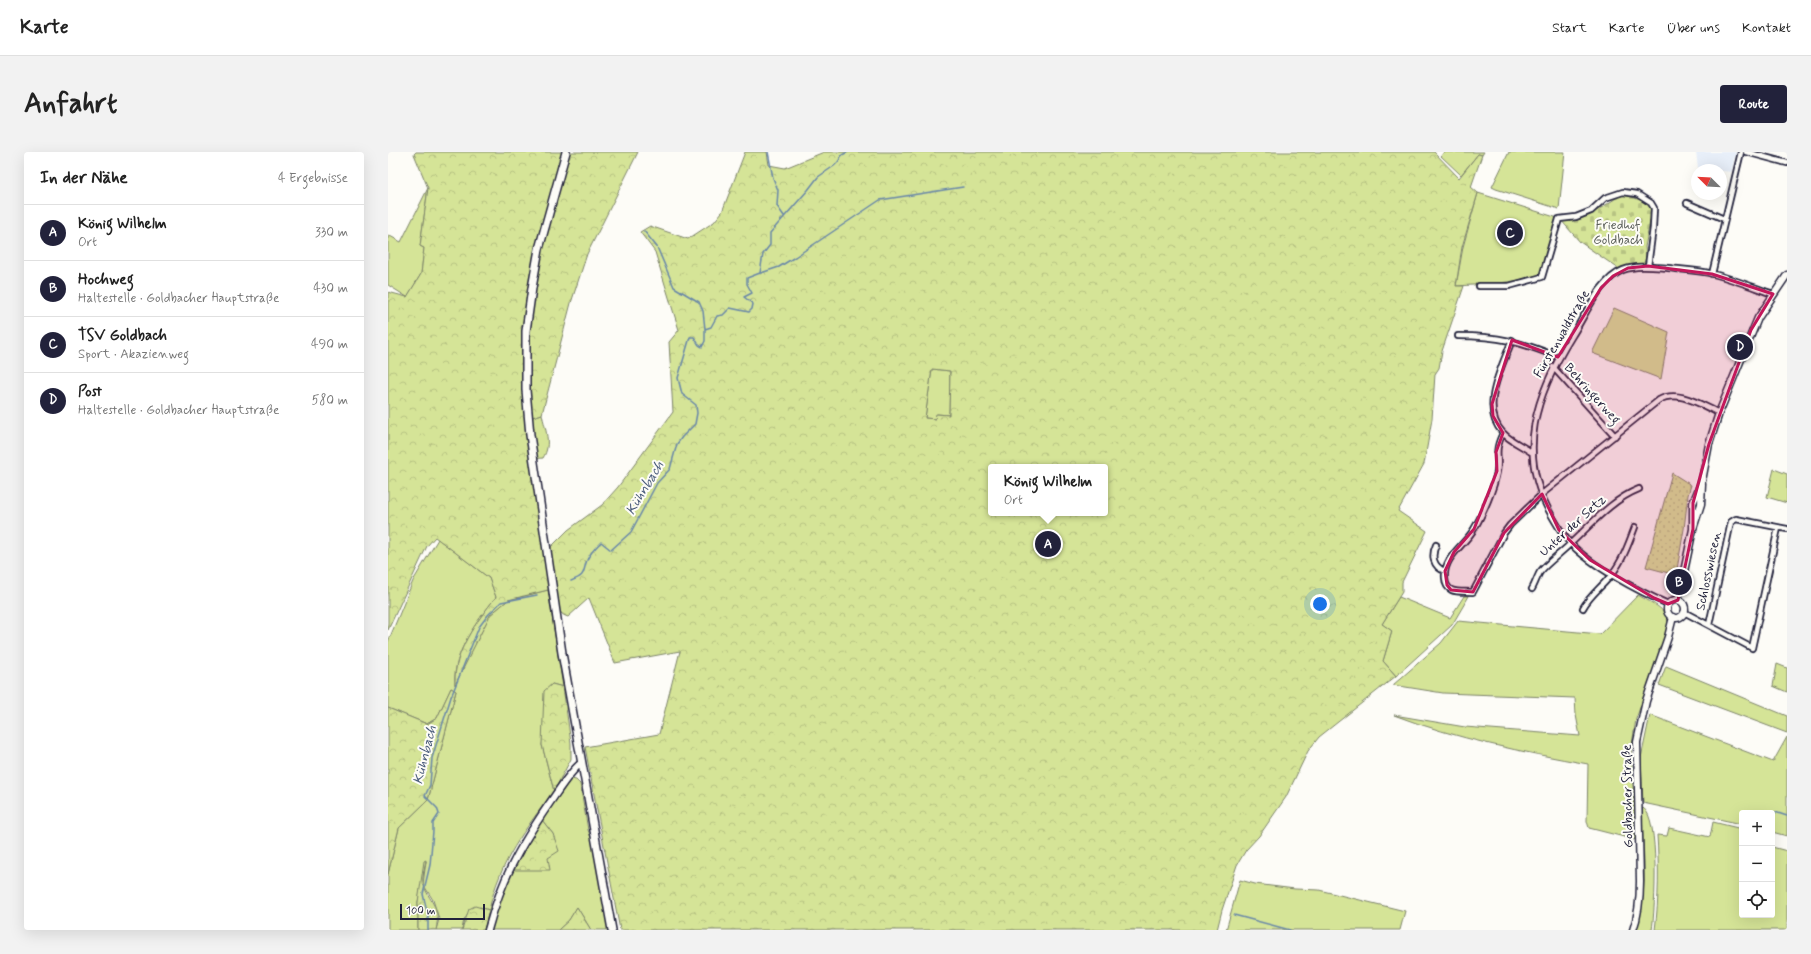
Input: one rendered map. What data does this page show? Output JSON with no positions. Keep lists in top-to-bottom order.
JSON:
{
  "streets": {
    "street": [
      "Fürstenwaldstraße",
      "Behringerweg",
      "Unter der Setz",
      "Schlosswiesen",
      "Goldbacher Straße"
    ]
  },
  "crossings": [
    ["Fürstenwaldstraße", "Behringerweg"],
    ["Fürstenwaldstraße", "Unter der Setz"],
    ["Fürstenwaldstraße", "Goldbacher Straße"]
  ],
  "water": ["Kühnbach"],
  "parks": ["Friedhof Goldbach"],
  "scale_bar": "100 m",
  "north": "top left",
  "page": {
    "header": "Karte",
    "nav": [
      "Start",
      "Karte",
      "Über uns",
      "Kontakt"
    ],
    "buttons": "Route",
    "title": "Anfahrt",
    "heading": ["In der Nähe", "4 Ergebnisse"],
    "list": [
      {
        "mark": "A",
        "name": "König Wilhelm",
        "note": "Ort",
        "value": "330 m"
      },
      {
        "mark": "B",
        "name": "Hochweg",
        "note": "Haltestelle · Goldbacher Hauptstraße",
        "value": "430 m"
      },
      {
        "mark": "C",
        "name": "TSV Goldbach",
        "note": "Sport · Akazienweg",
        "value": "490 m"
      },
      {
        "mark": "D",
        "name": "Post",
        "note": "Haltestelle · Goldbacher Hauptstraße",
        "value": "580 m"
      }
    ],
    "pins": [
      "C",
      "D",
      "A",
      "B"
    ],
    "popup": ["König Wilhelm", "Ort"],
    "map_buttons": ["+", "−"],
    "scale": "100 m"
  }
}
